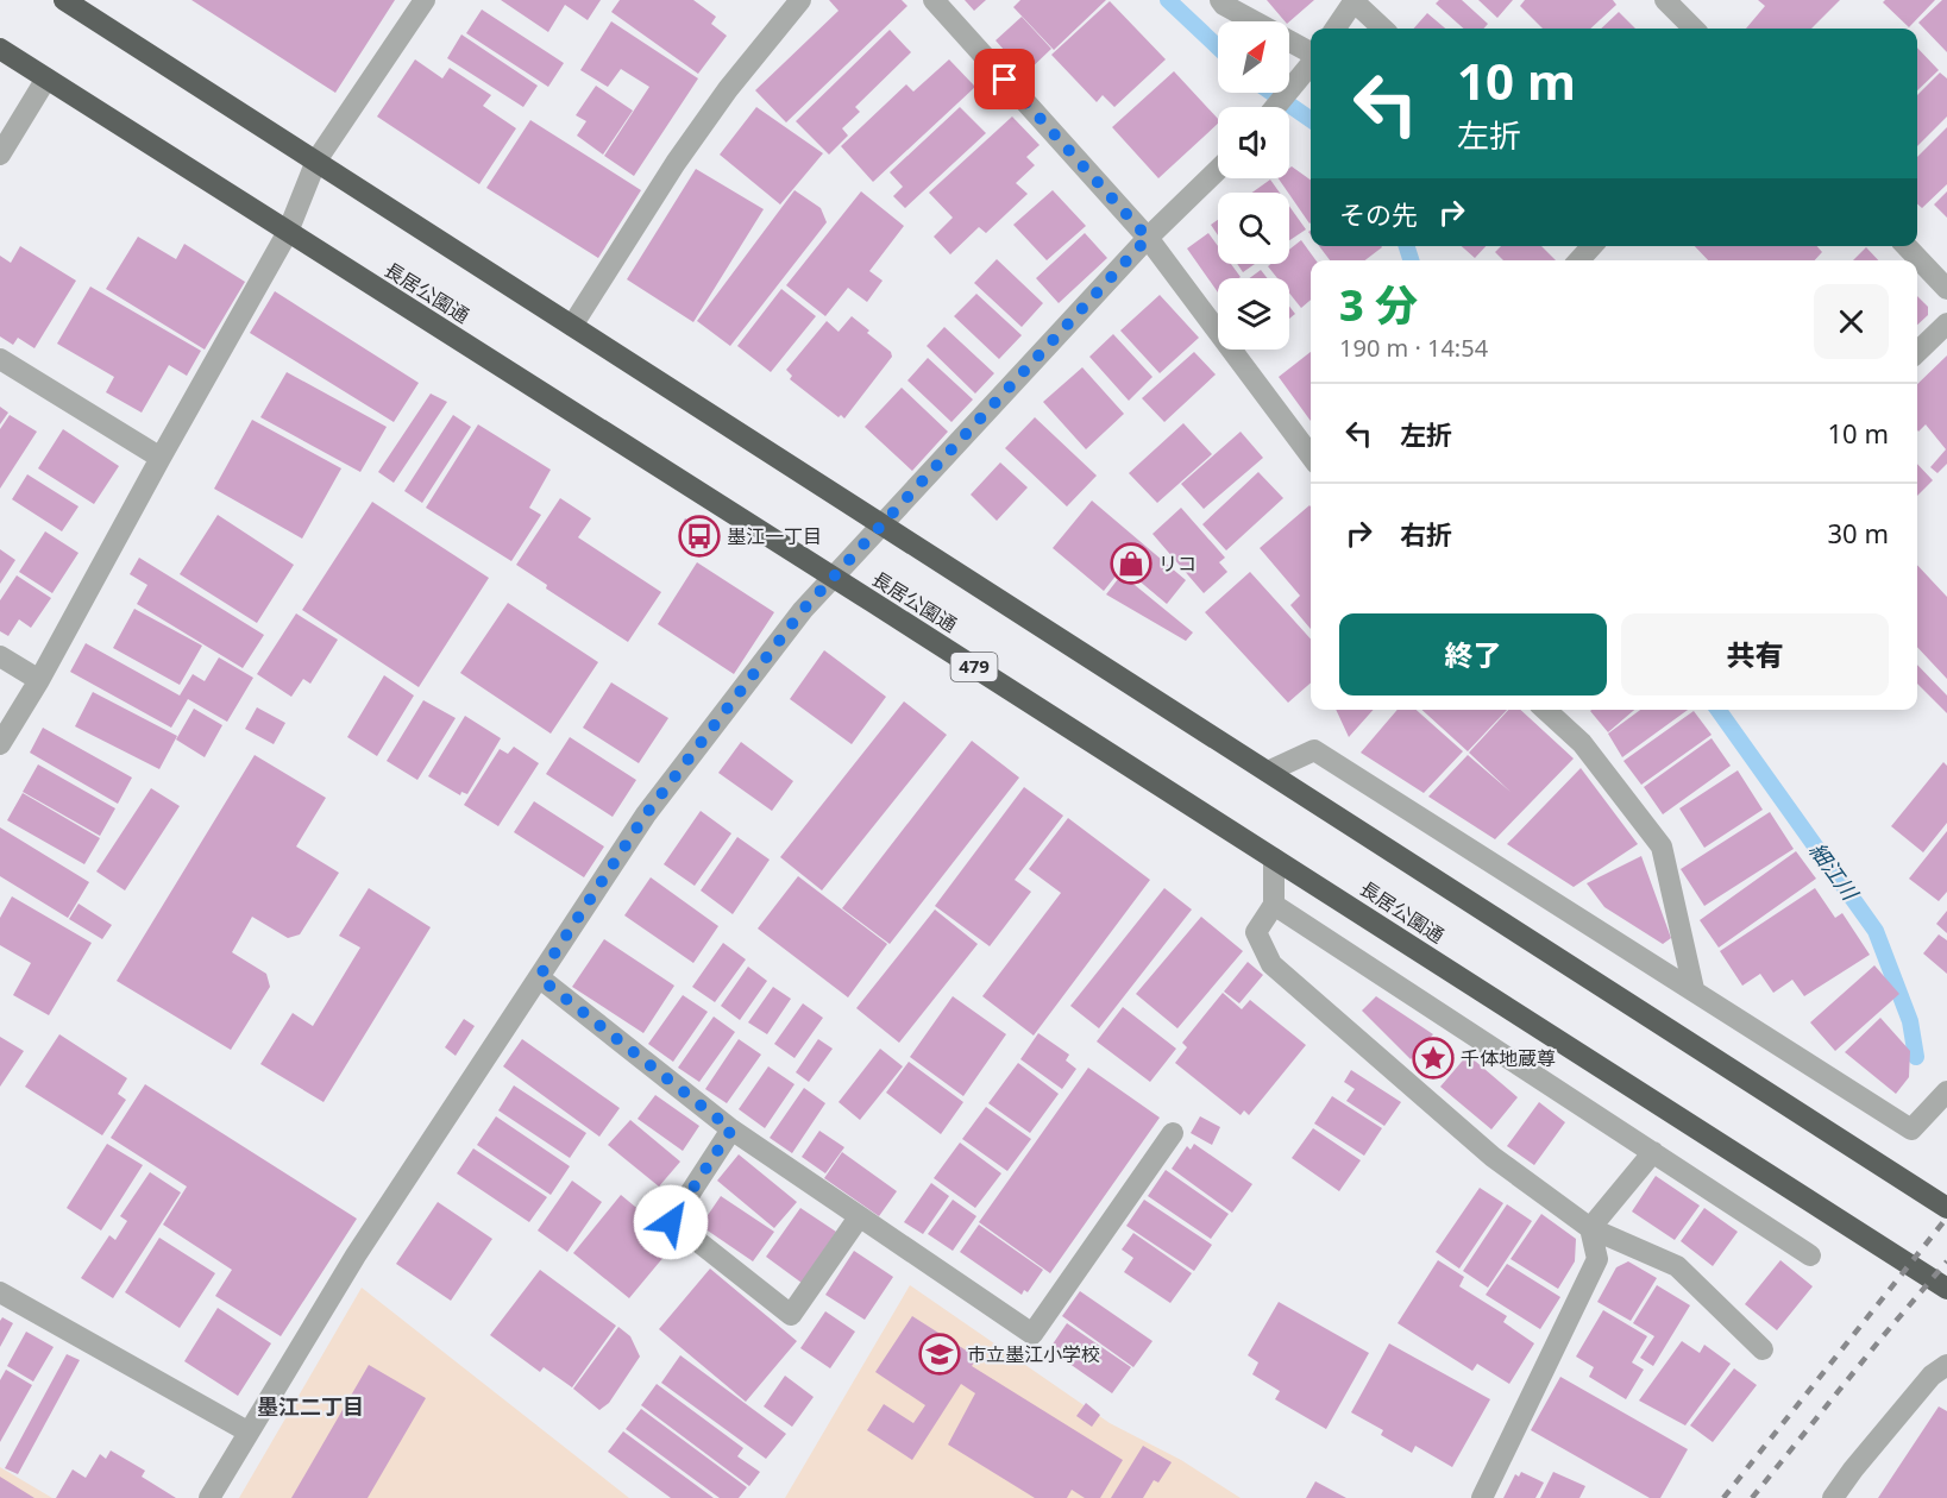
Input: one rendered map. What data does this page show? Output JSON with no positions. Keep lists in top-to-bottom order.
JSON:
{
  "streets": {
    "highway": ["長居公園通", "479"]
  },
  "districts": ["墨江二丁目"],
  "water": ["細江川"],
  "places": {
    "bus stop": ["墨江一丁目"],
    "shop": ["リコ"],
    "place": ["千体地蔵尊"],
    "school or university": ["市立墨江小学校"]
  },
  "north": "top right",
  "page": {
    "turn": ["10 m", "左折"],
    "then": "その先",
    "heading": ["3 分", "190 m · 14:54"],
    "list": [
      {
        "name": "左折",
        "value": "10 m"
      },
      {
        "name": "右折",
        "value": "30 m"
      }
    ],
    "buttons": ["終了", "共有"]
  }
}
